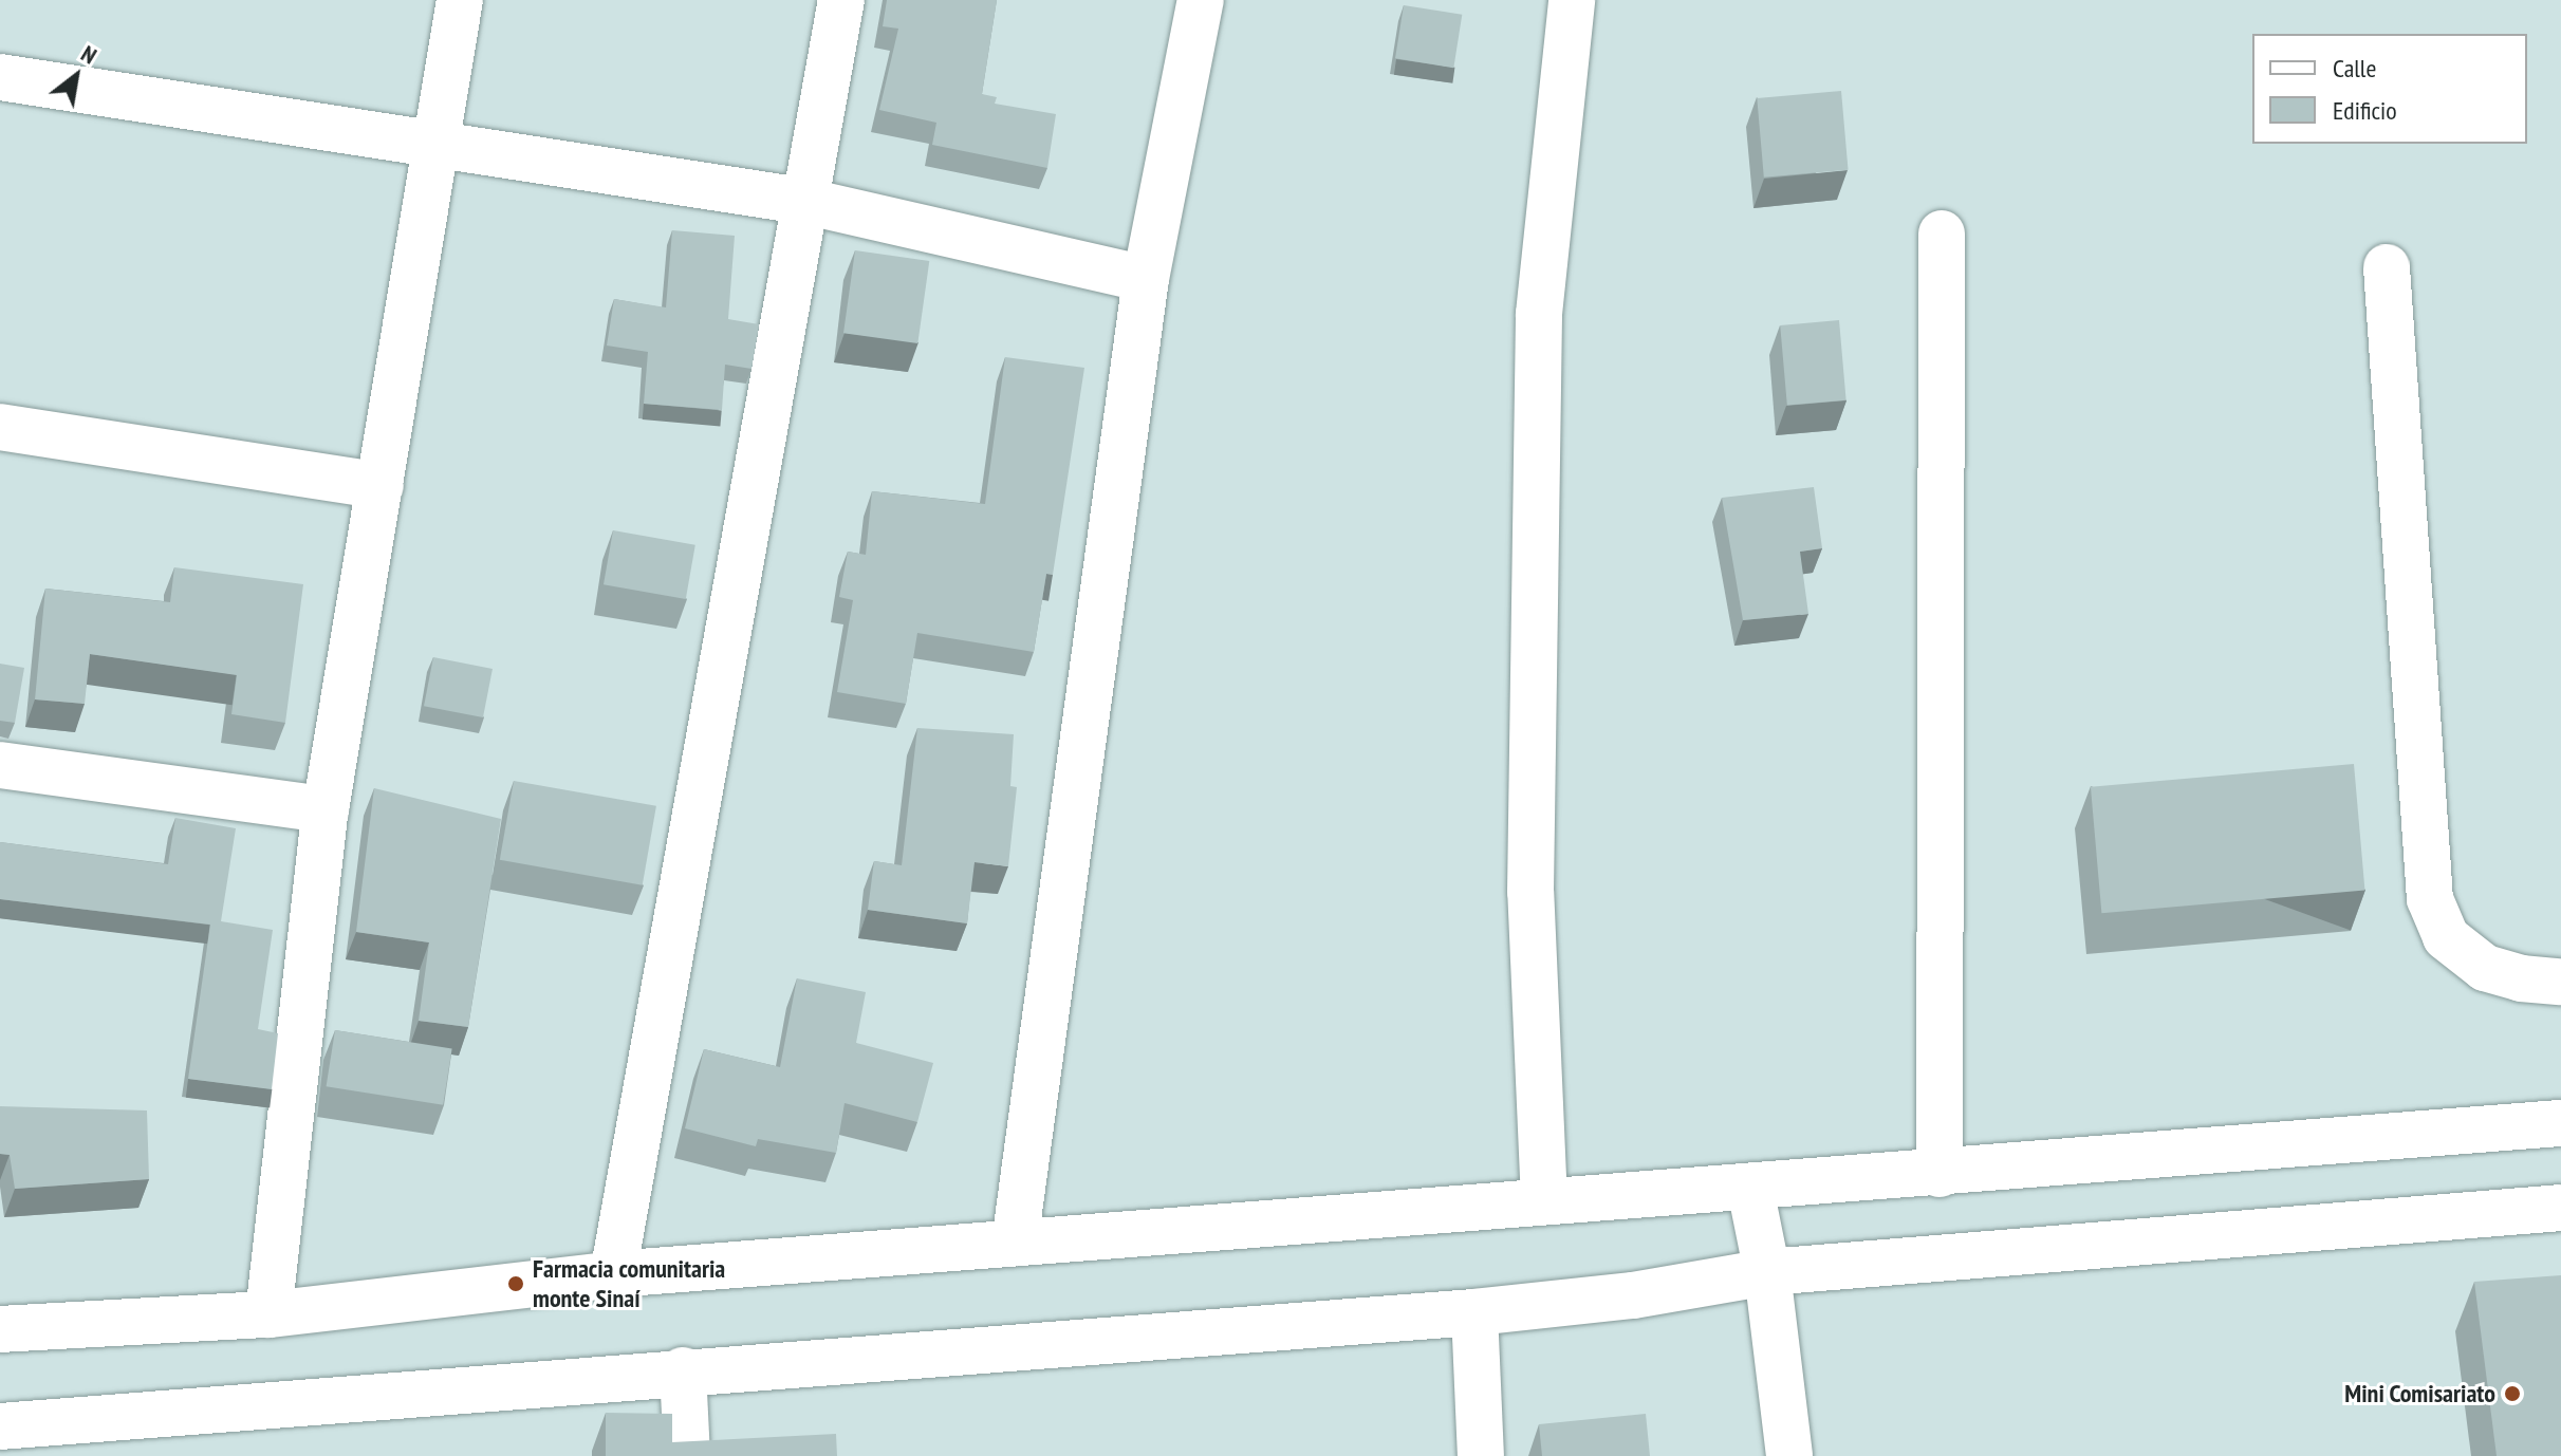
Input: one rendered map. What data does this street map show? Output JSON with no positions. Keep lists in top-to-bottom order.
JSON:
{
  "places": ["Farmacia comunitaria monte Sinaí", "Mini Comisariato"],
  "legend": ["Calle", "Edificio"],
  "north": "top right"
}
